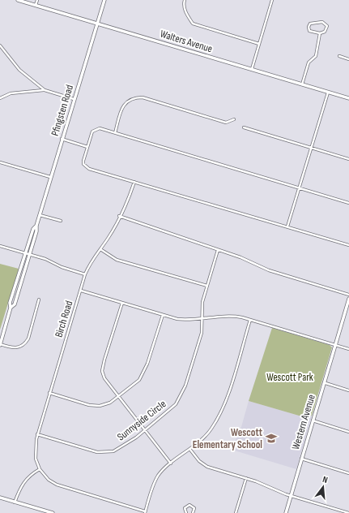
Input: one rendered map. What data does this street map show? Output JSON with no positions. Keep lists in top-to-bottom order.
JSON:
{
  "streets": {
    "main road": ["Walters Avenue", "Pfingsten Road", "Western Avenue"],
    "street": ["Birch Road", "Sunnyside Circle"]
  },
  "crossings": [
    ["Walters Avenue", "Pfingsten Road"],
    ["Birch Road", "Sunnyside Circle"]
  ],
  "parks": ["Wescott Park"],
  "places": {
    "school or university": ["Wescott Elementary School"]
  },
  "north": "top"
}
